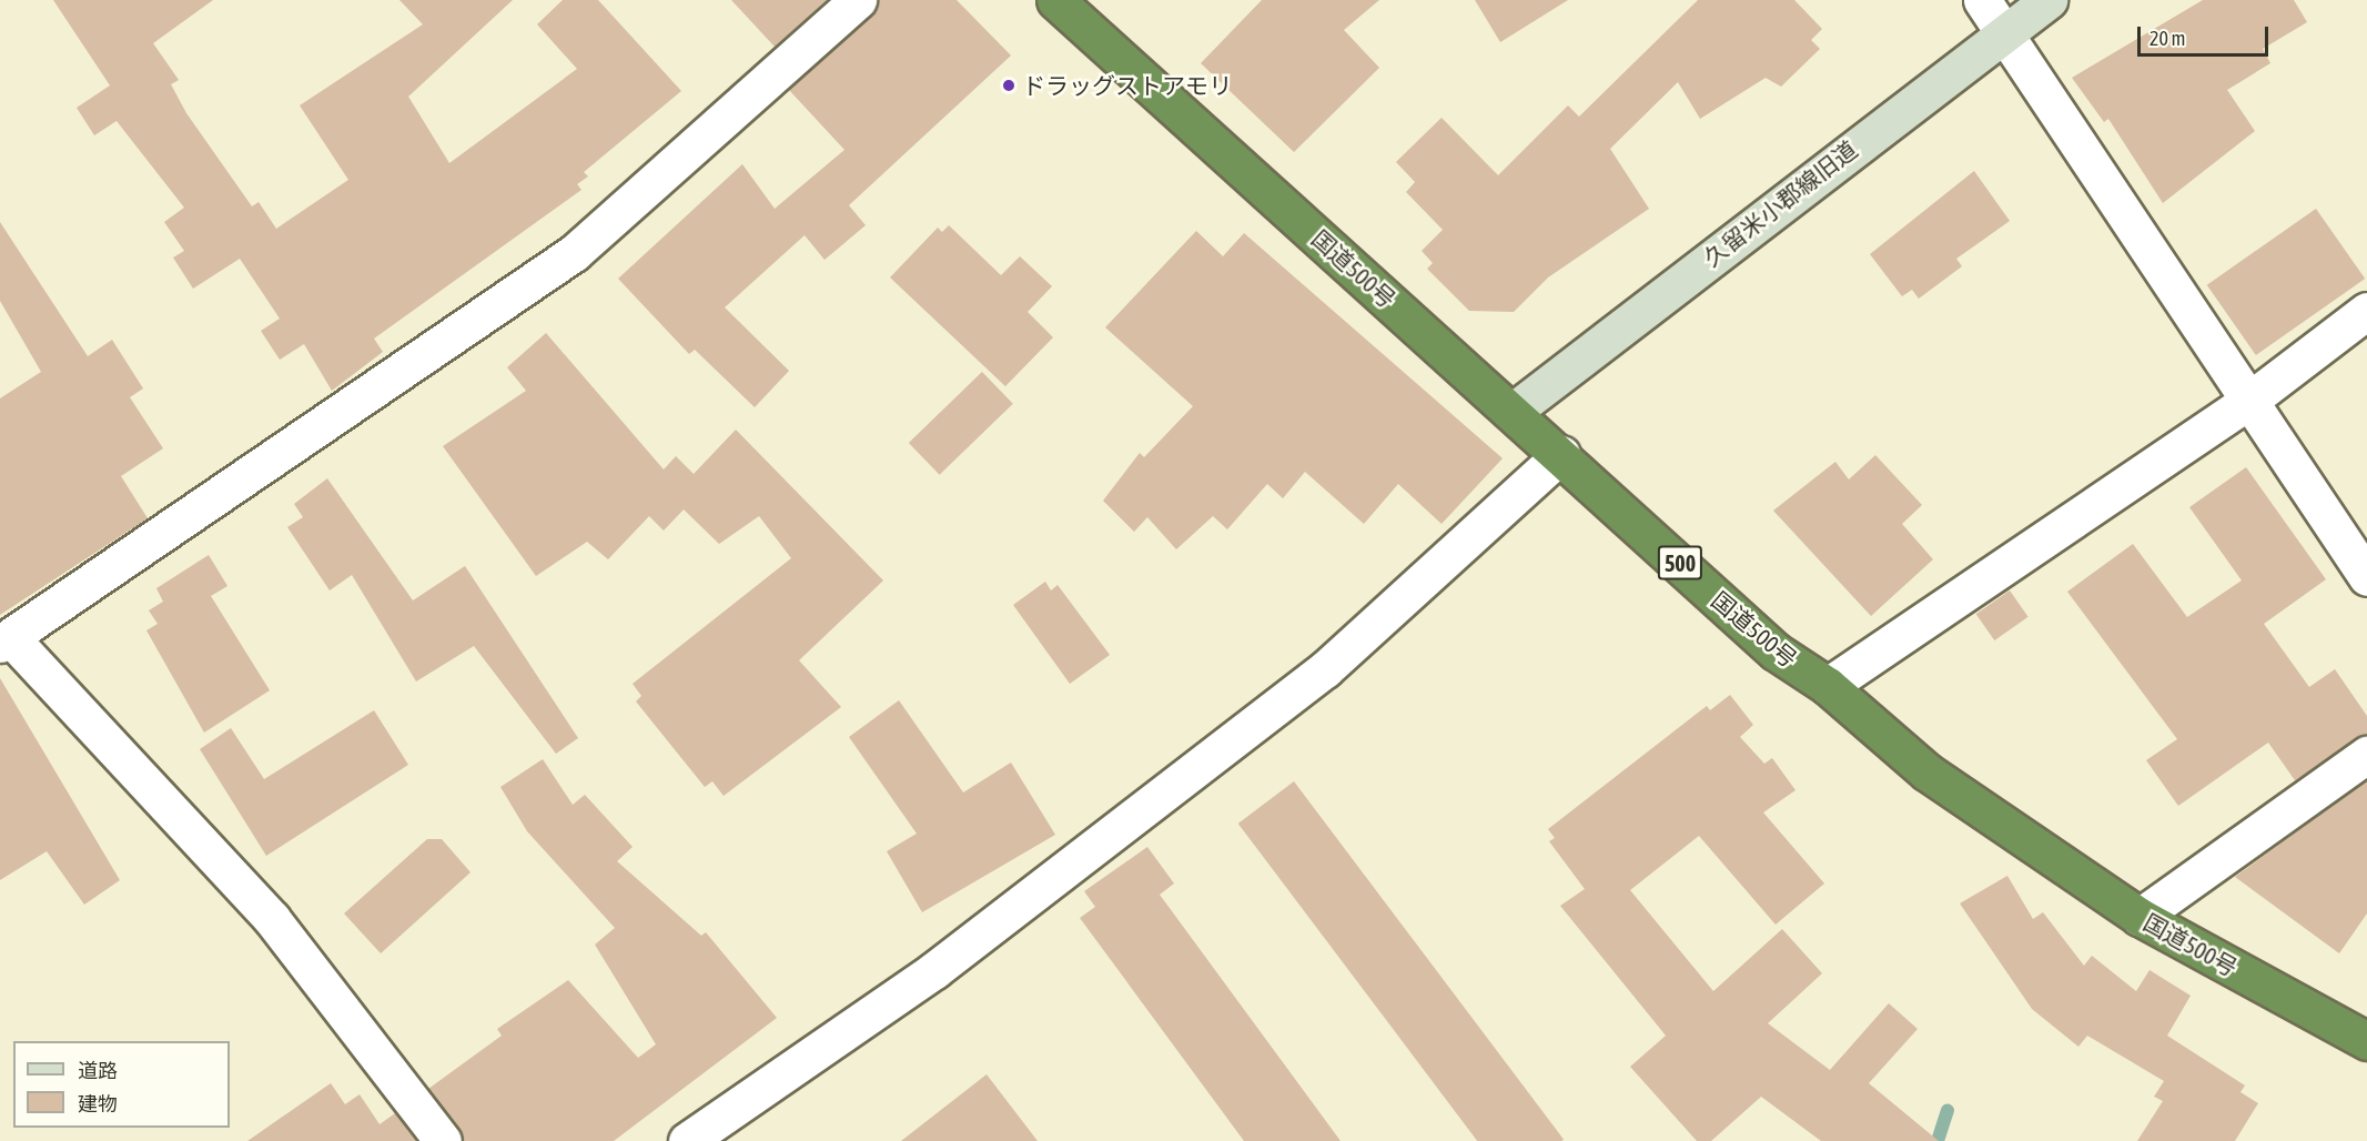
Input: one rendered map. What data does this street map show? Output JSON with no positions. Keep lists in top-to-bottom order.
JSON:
{
  "streets": {
    "highway": ["国道500号", "500"],
    "street": ["久留米小郡線旧道"]
  },
  "crossings": [
    ["久留米小郡線旧道", "国道500号"]
  ],
  "places": ["ドラッグストアモリ"],
  "legend": ["道路", "建物"],
  "scale_bar": "20 m"
}
